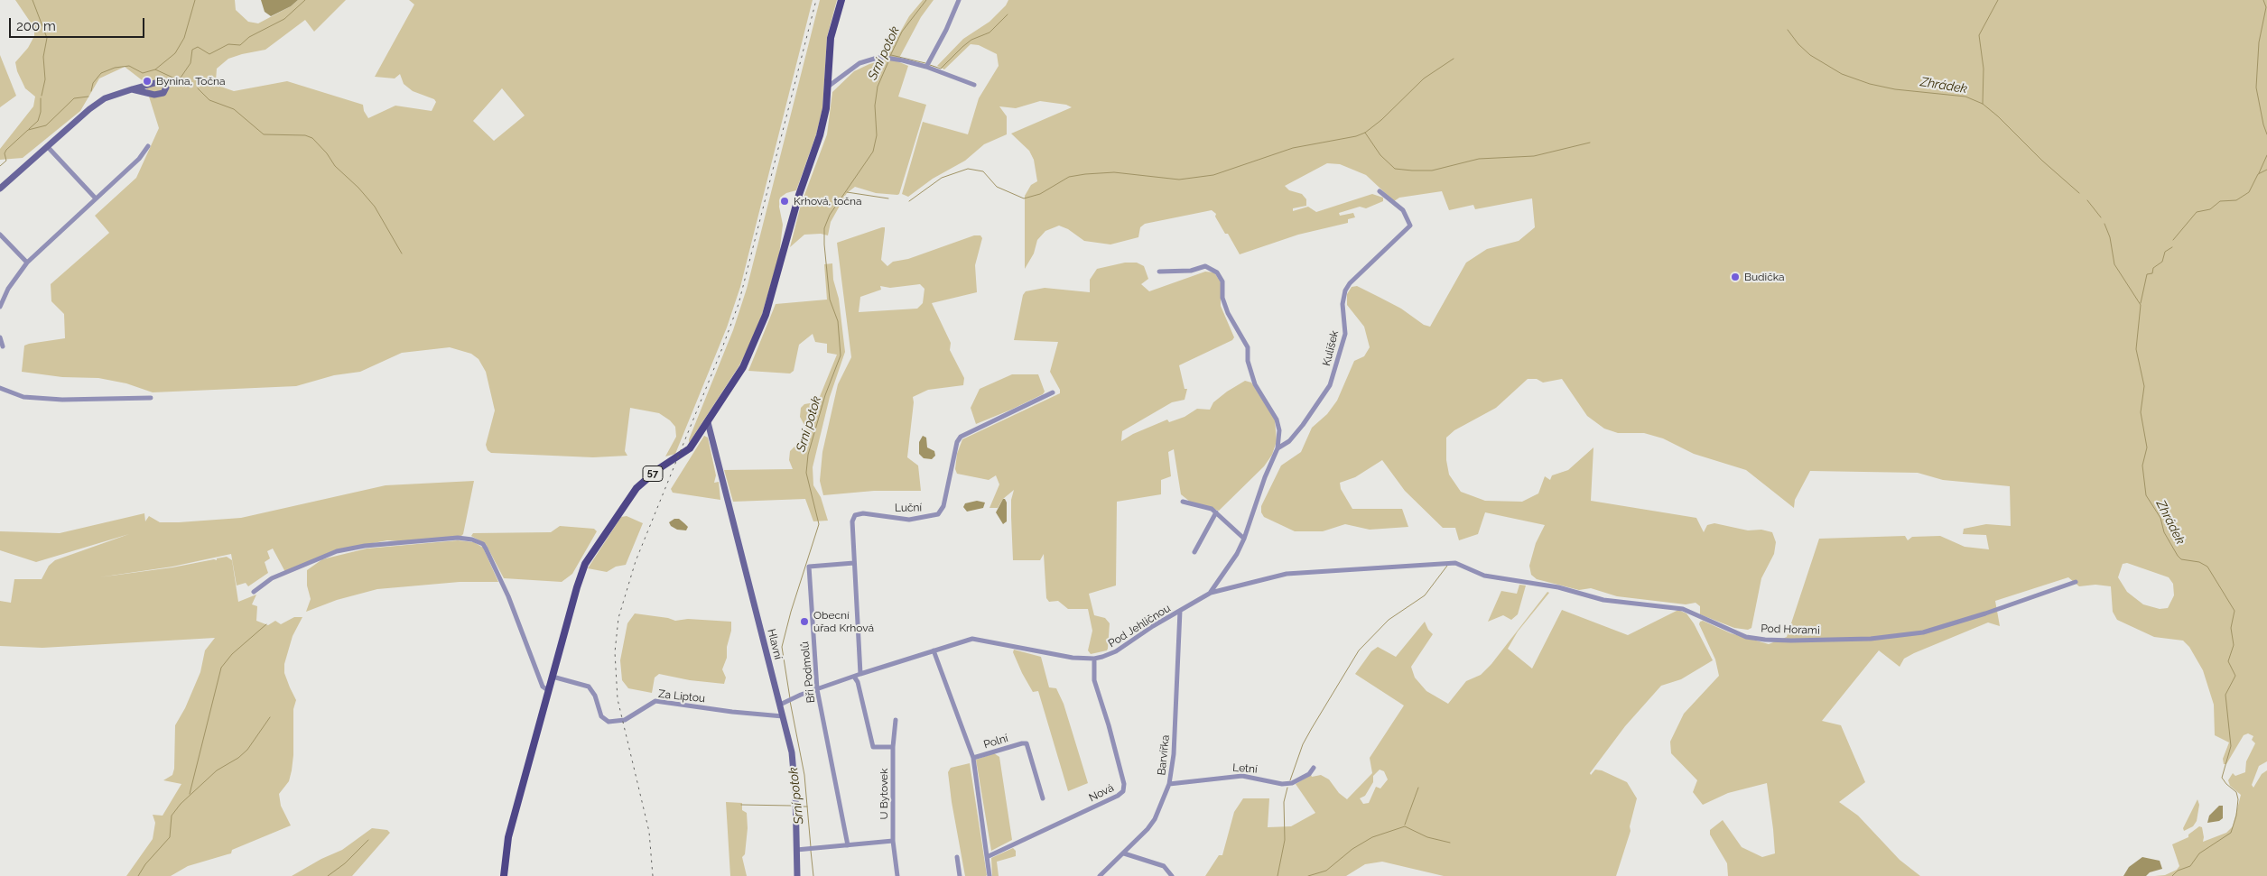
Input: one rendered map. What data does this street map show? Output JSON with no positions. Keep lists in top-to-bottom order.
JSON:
{
  "streets": {
    "main road": ["57"],
    "street": [
      "Kulíšek",
      "Luční",
      "Pod Jehličnou",
      "Pod Horami",
      "Hlavní",
      "Bří Podmolů",
      "Za Liptou",
      "Polní",
      "Barvířka",
      "Letní",
      "Nová",
      "U Bytovek"
    ]
  },
  "crossings": [
    ["Kulíšek", "Pod Jehličnou"],
    ["57", "Hlavní"],
    ["57", "Za Liptou"],
    ["Luční", "Pod Jehličnou"],
    ["Luční", "Bří Podmolů"],
    ["Pod Jehličnou", "Pod Horami"],
    ["Pod Jehličnou", "Hlavní"],
    ["Pod Jehličnou", "Bří Podmolů"],
    ["Pod Jehličnou", "Polní"],
    ["Pod Jehličnou", "Barvířka"],
    ["Pod Jehličnou", "Nová"],
    ["Hlavní", "Za Liptou"],
    ["Barvířka", "Letní"]
  ],
  "water": ["Srní potok", "Zhrádek"],
  "places": [
    "Bynina, Točna",
    "Krhová, točna",
    "Budička",
    "Obecní úřad Krhová"
  ],
  "scale_bar": "200 m"
}
